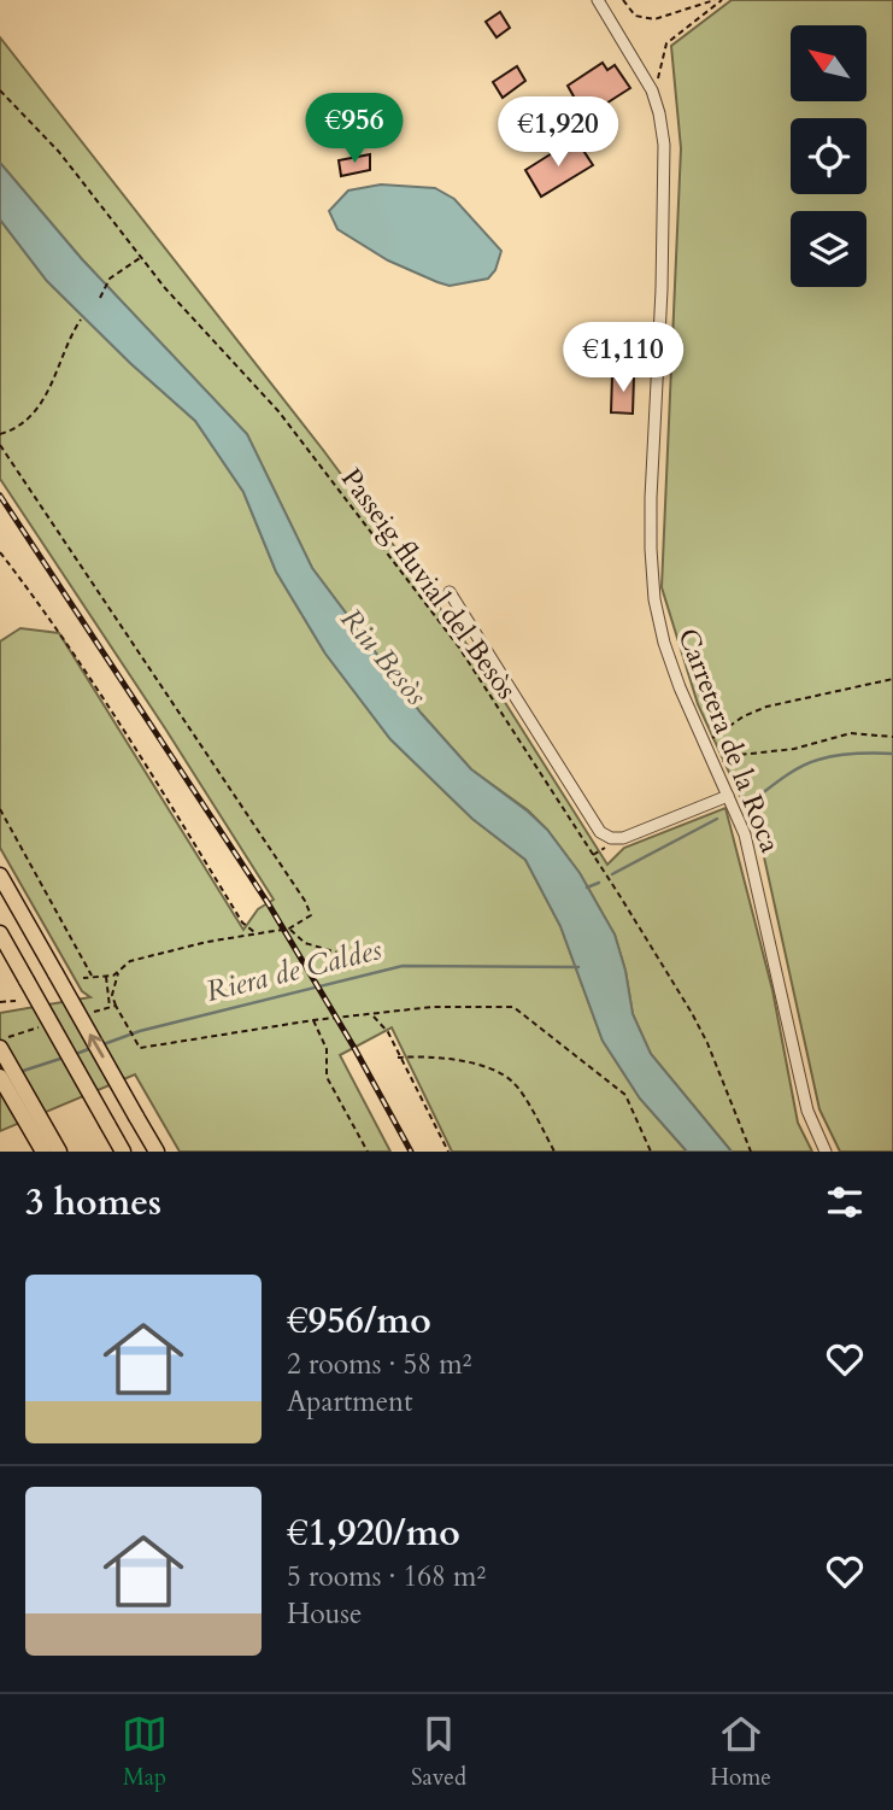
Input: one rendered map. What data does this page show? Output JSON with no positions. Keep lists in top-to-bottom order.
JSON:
{
  "streets": {
    "street": ["Carretera de la Roca"],
    "path": ["Passeig fluvial del Besòs"]
  },
  "water": ["Riu Besòs", "Riera de Caldes"],
  "north": "top left",
  "page": {
    "price": ["€956", "€1,920", "€1,110"],
    "heading": "3 homes",
    "list": [
      {
        "name": "€956/mo",
        "note": "2 rooms · 58 m² · Apartment"
      },
      {
        "name": "€1,920/mo",
        "note": "5 rooms · 168 m² · House"
      }
    ],
    "tabs": ["Map", "Saved", "Home"]
  }
}
